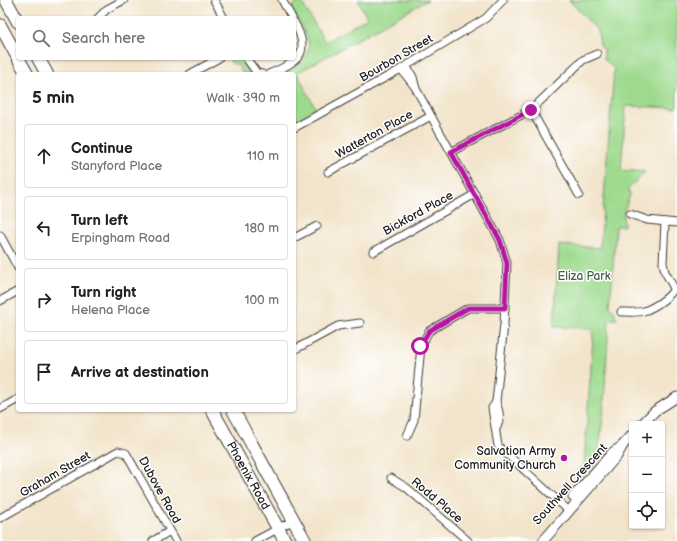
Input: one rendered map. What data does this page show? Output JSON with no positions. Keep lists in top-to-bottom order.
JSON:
{
  "streets": {
    "main road": ["Phoenix Road"],
    "street": [
      "Bourbon Street",
      "Watterton Place",
      "Bickford Place",
      "Graham Street",
      "Southwell Crescent",
      "Dubove Road",
      "Rodd Place"
    ]
  },
  "crossings": [
    ["Graham Street", "Dubove Road"]
  ],
  "parks": ["Eliza Park"],
  "places": ["Salvation Army Community Church"],
  "page": {
    "search": "Search here",
    "heading": ["5 min", "Walk · 390 m"],
    "list": [
      ["Continue", "Stanyford Place", "110 m"],
      ["Turn left", "Erpingham Road", "180 m"],
      ["Turn right", "Helena Place", "100 m"],
      "Arrive at destination"
    ],
    "map_buttons": ["+", "−"]
  }
}
